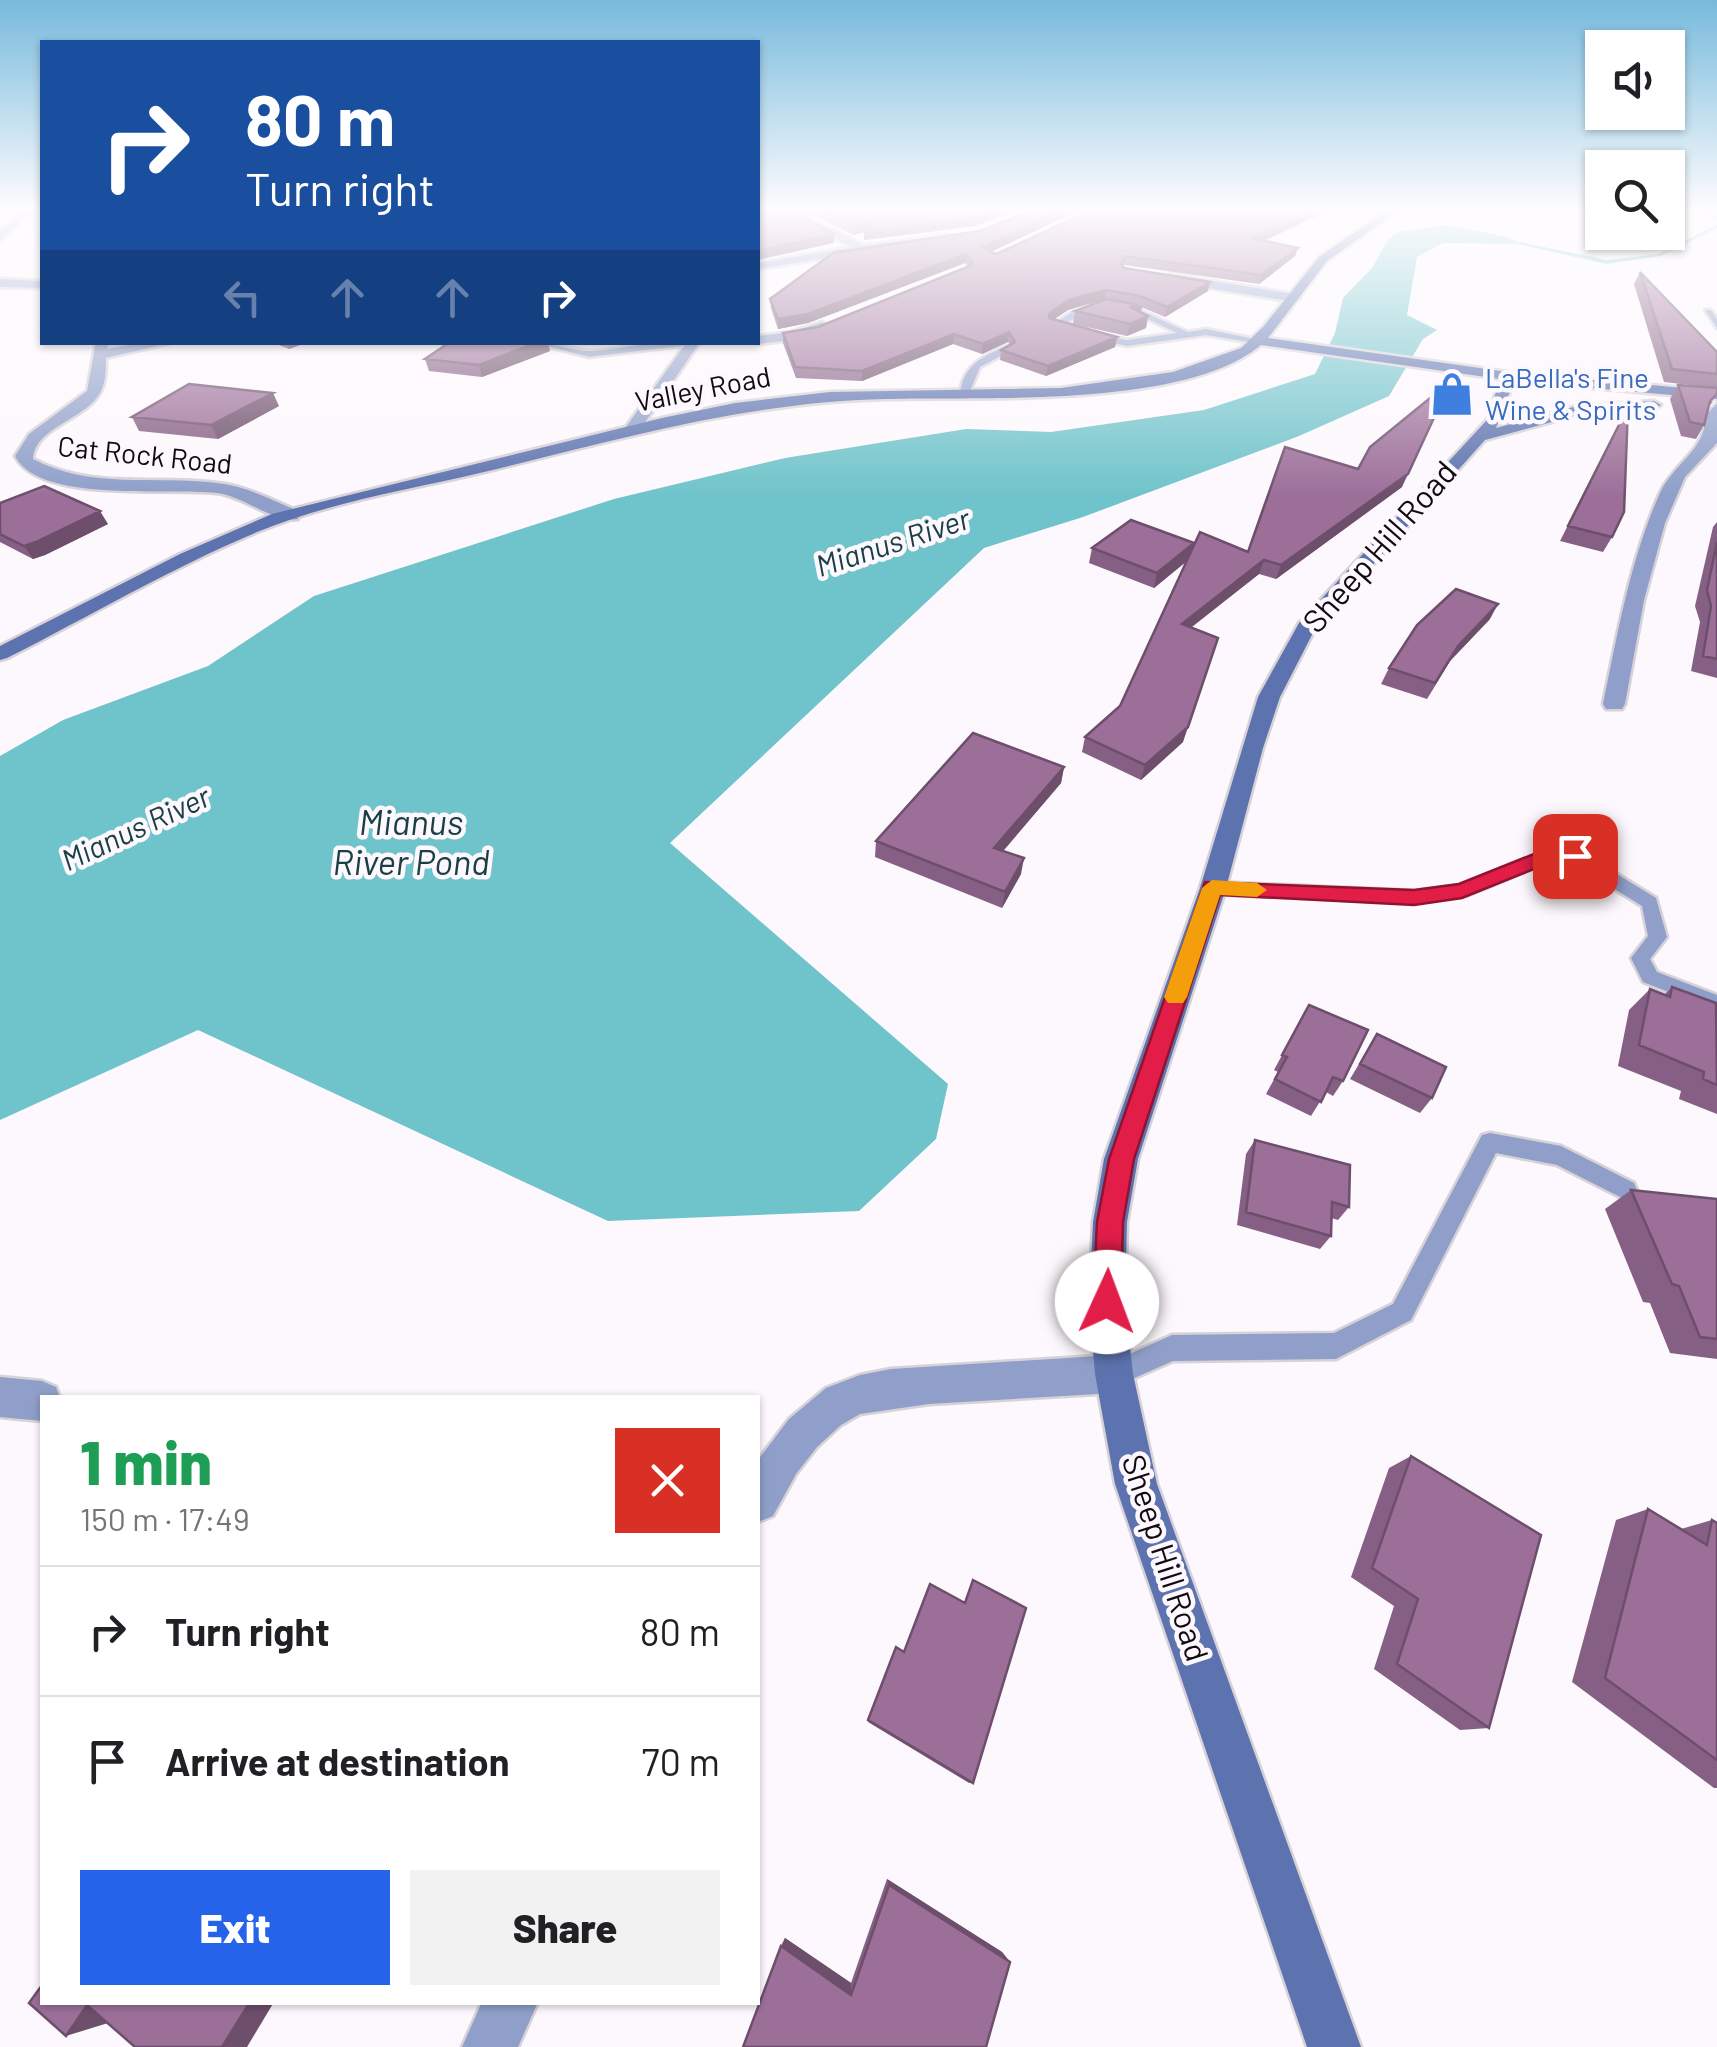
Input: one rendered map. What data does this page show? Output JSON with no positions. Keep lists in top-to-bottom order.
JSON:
{
  "streets": {
    "street": ["Valley Road", "Cat Rock Road", "Sheep Hill Road"]
  },
  "crossings": [
    ["Valley Road", "Cat Rock Road"]
  ],
  "water": ["Mianus River", "Mianus River Pond"],
  "places": {
    "shop": ["LaBella's Fine Wine & Spirits"]
  },
  "page": {
    "turn": ["80 m", "Turn right"],
    "heading": ["1 min", "150 m · 17:49"],
    "list": [
      {
        "name": "Turn right",
        "value": "80 m"
      },
      {
        "name": "Arrive at destination",
        "value": "70 m"
      }
    ],
    "buttons": ["Exit", "Share"]
  }
}
